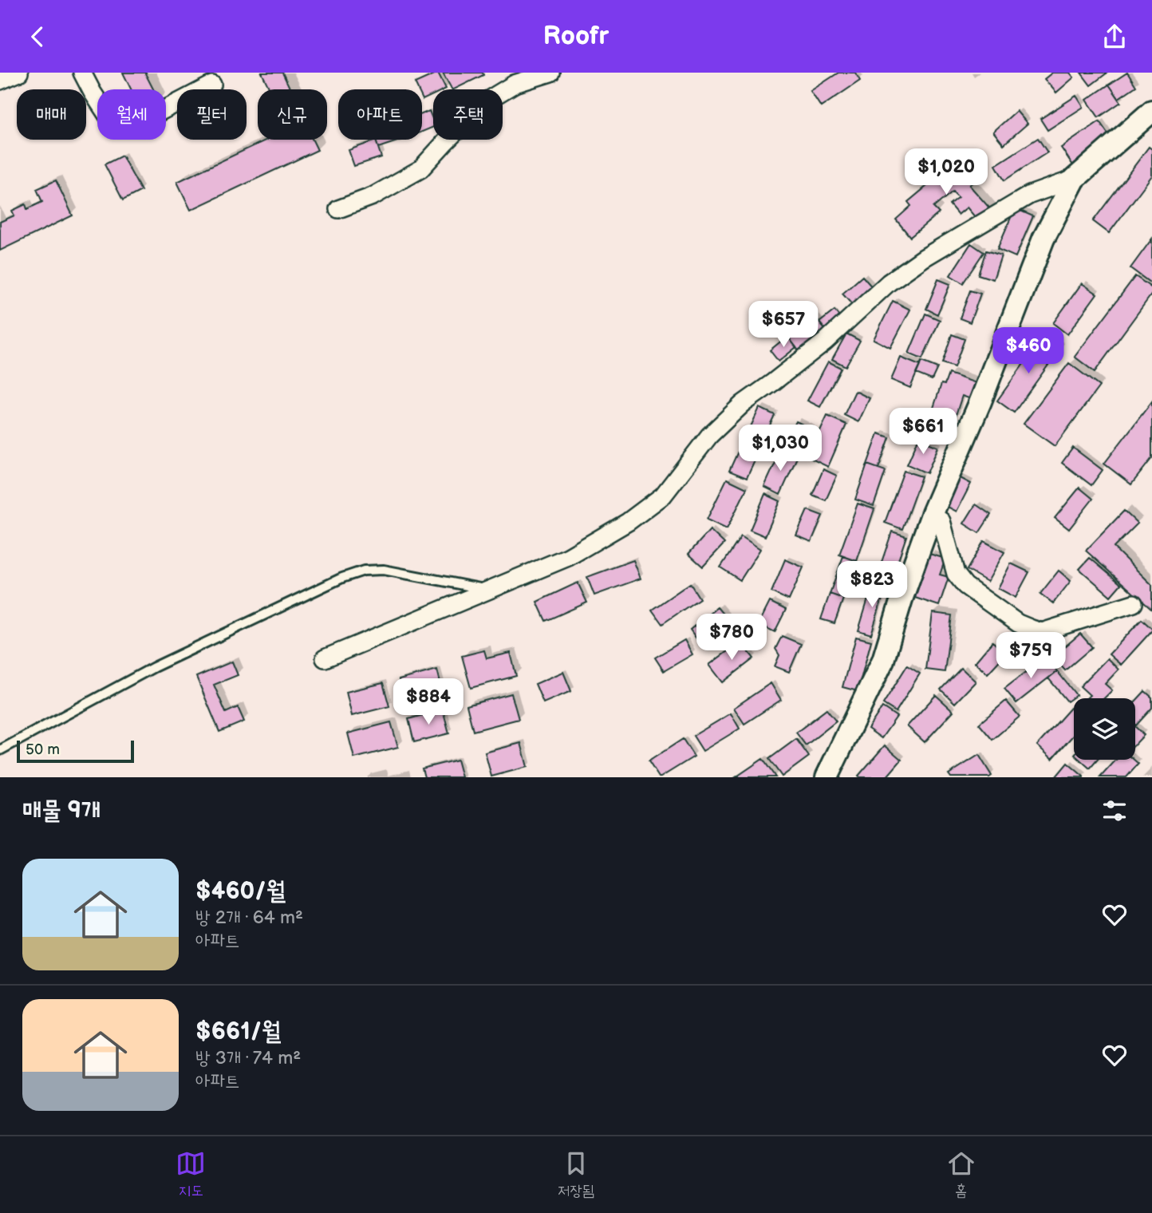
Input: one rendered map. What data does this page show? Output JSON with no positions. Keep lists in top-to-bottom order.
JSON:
{
  "scale_bar": "50 m",
  "page": {
    "header": "Roofr",
    "chip": [
      "매매",
      "월세",
      "필터",
      "신규",
      "아파트",
      "주택"
    ],
    "price": [
      "$1,020",
      "$657",
      "$460",
      "$661",
      "$1,030",
      "$823",
      "$780",
      "$759",
      "$884"
    ],
    "scale": "50 m",
    "heading": "매물 9개",
    "list": [
      {
        "name": "$460/월",
        "note": "방 2개 · 64 m² · 아파트"
      },
      {
        "name": "$661/월",
        "note": "방 3개 · 74 m² · 아파트"
      }
    ],
    "tabs": ["지도", "저장됨", "홈"]
  }
}
